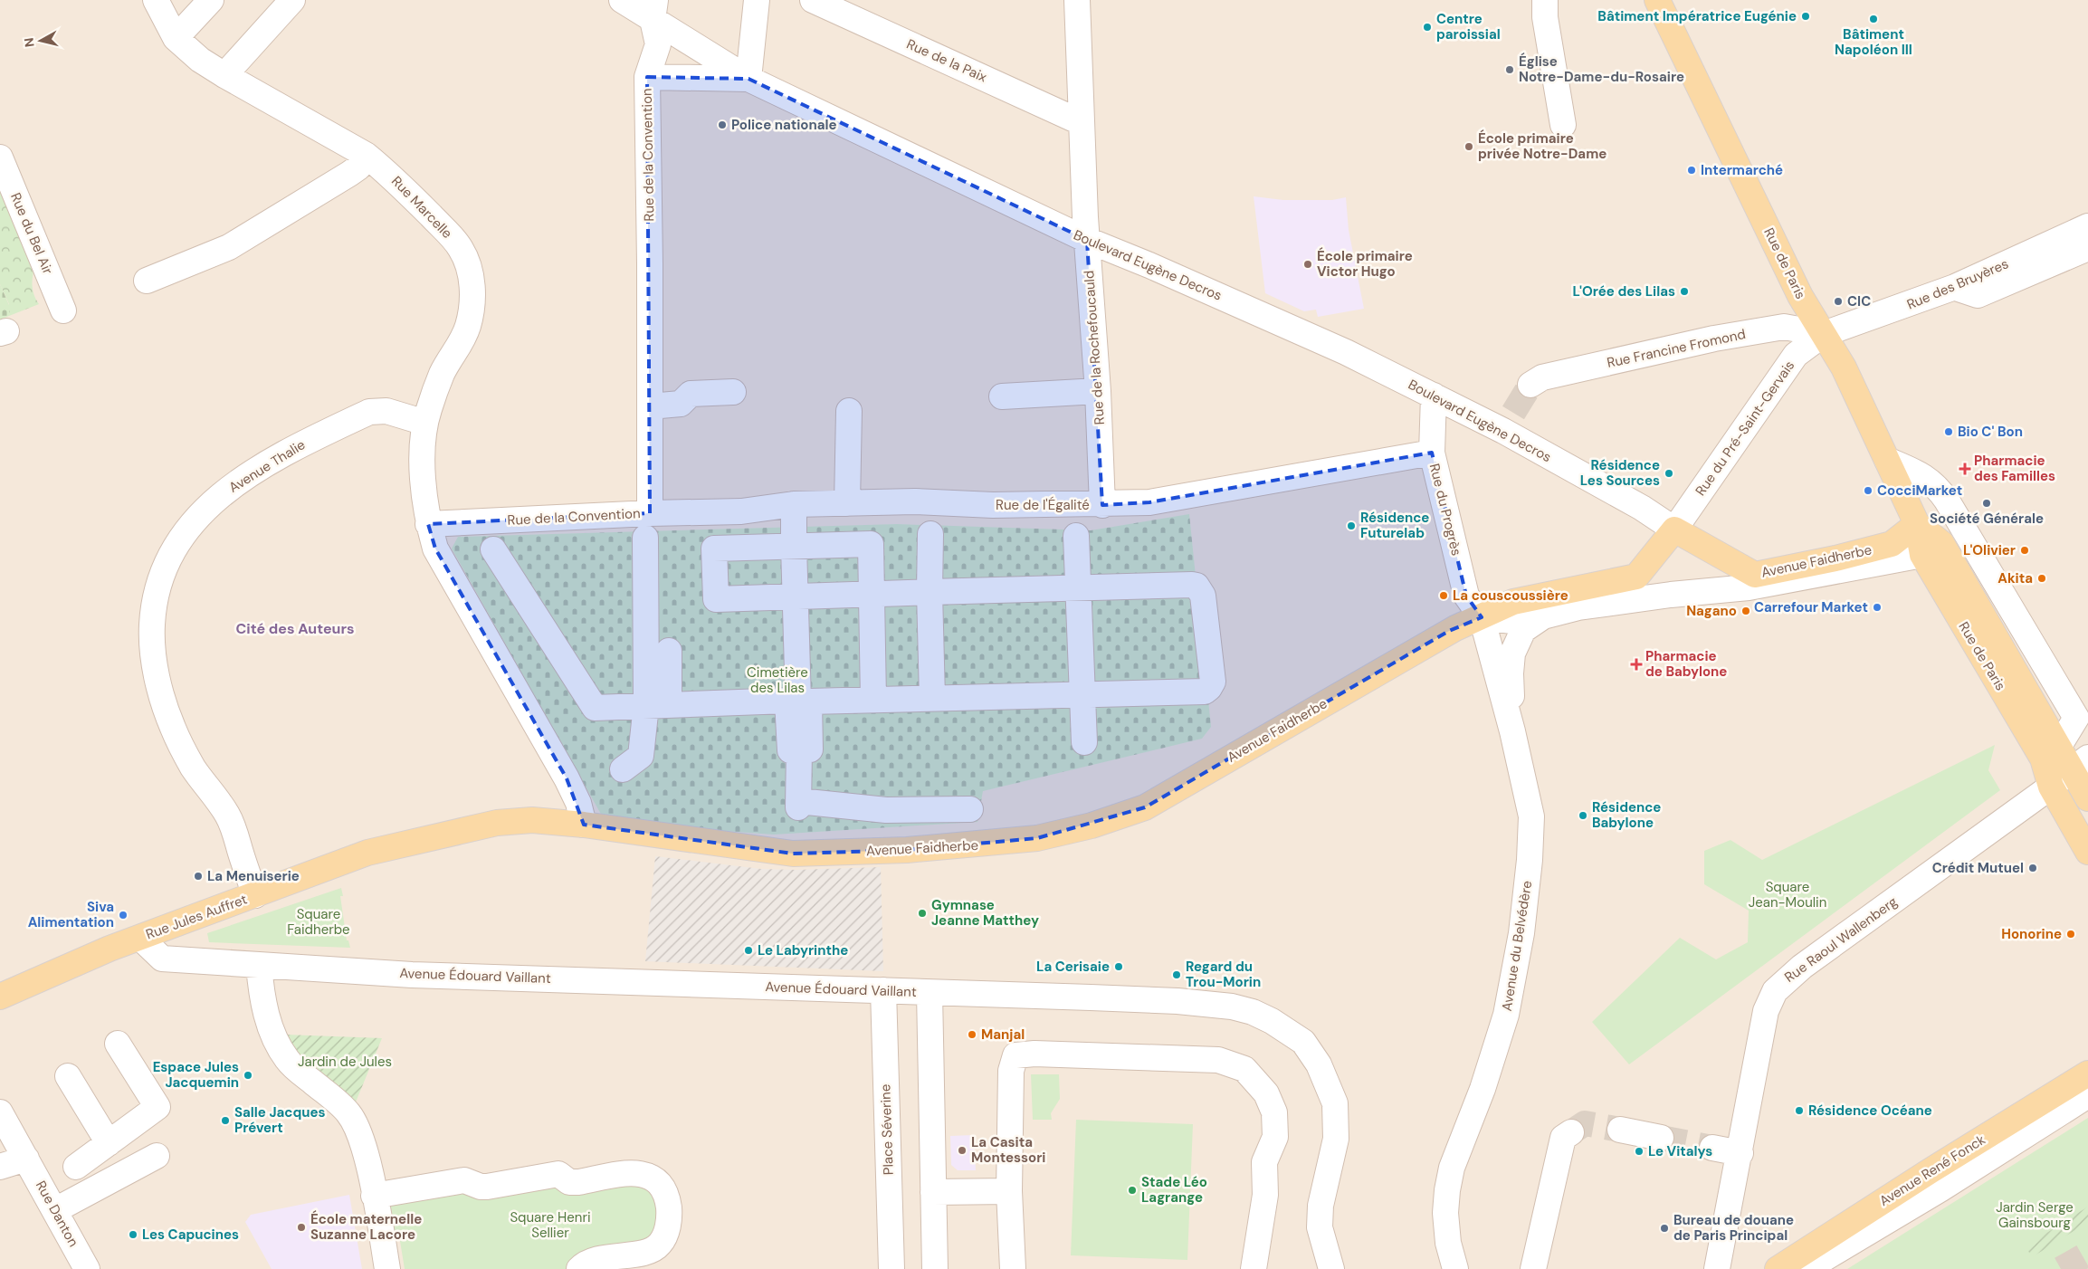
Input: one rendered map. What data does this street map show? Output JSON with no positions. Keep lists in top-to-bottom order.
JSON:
{
  "streets": {
    "main road": [
      "Rue de Paris",
      "Avenue Faidherbe",
      "Rue Jules Auffret",
      "Avenue René Fonck"
    ],
    "street": [
      "Rue de la Paix",
      "Rue de la Convention",
      "Rue Marcelle",
      "Rue du Bel Air",
      "Boulevard Eugène Decros",
      "Rue des Bruyères",
      "Rue de la Rochefoucauld",
      "Rue Francine Fromond",
      "Rue du Pré-Saint-Gervais",
      "Avenue Thalie",
      "Rue de l'Égalité",
      "Rue du Progrès",
      "Rue Raoul Wallenberg",
      "Avenue du Belvédère",
      "Avenue Édouard Vaillant",
      "Place Séverine",
      "Rue Danton"
    ]
  },
  "crossings": [
    ["Rue de la Paix", "Rue de la Rochefoucauld"],
    ["Rue de la Convention", "Rue Marcelle"],
    ["Rue de la Convention", "Boulevard Eugène Decros"],
    ["Rue de la Convention", "Rue de l'Égalité"],
    ["Rue Marcelle", "Avenue Thalie"],
    ["Rue de Paris", "Rue des Bruyères"],
    ["Rue de Paris", "Rue Francine Fromond"],
    ["Rue de Paris", "Rue du Pré-Saint-Gervais"],
    ["Rue de Paris", "Avenue Faidherbe"],
    ["Rue de Paris", "Rue Raoul Wallenberg"],
    ["Boulevard Eugène Decros", "Rue de la Rochefoucauld"],
    ["Boulevard Eugène Decros", "Rue du Pré-Saint-Gervais"],
    ["Boulevard Eugène Decros", "Rue du Progrès"],
    ["Boulevard Eugène Decros", "Avenue Faidherbe"],
    ["Rue des Bruyères", "Rue Francine Fromond"],
    ["Rue des Bruyères", "Rue du Pré-Saint-Gervais"],
    ["Rue de la Rochefoucauld", "Rue de l'Égalité"],
    ["Rue Francine Fromond", "Rue du Pré-Saint-Gervais"],
    ["Rue du Pré-Saint-Gervais", "Avenue Faidherbe"],
    ["Avenue Thalie", "Rue Jules Auffret"],
    ["Rue de l'Égalité", "Rue du Progrès"],
    ["Rue du Progrès", "Avenue Faidherbe"],
    ["Rue du Progrès", "Avenue du Belvédère"],
    ["Avenue Faidherbe", "Rue Jules Auffret"],
    ["Avenue Faidherbe", "Avenue du Belvédère"],
    ["Rue Jules Auffret", "Avenue Édouard Vaillant"],
    ["Avenue Édouard Vaillant", "Place Séverine"]
  ],
  "districts": ["Cité des Auteurs"],
  "parks": [
    "Cimetière des Lilas",
    "Square Jean-Moulin",
    "Square Faidherbe",
    "Jardin de Jules",
    "Jardin Serge Gainsbourg",
    "Square Henri Sellier"
  ],
  "places": {
    "other": [
      "Bâtiment Impératrice Eugénie",
      "Bâtiment Napoléon III",
      "Centre paroissial",
      "Église Notre-Dame-du-Rosaire",
      "Police nationale",
      "École primaire privée Notre-Dame",
      "Intermarché",
      "École primaire Victor Hugo",
      "L'Orée des Lilas",
      "CIC",
      "Bio C' Bon",
      "Résidence Les Sources",
      "CocciMarket",
      "Société Générale",
      "Résidence Futurelab",
      "L'Olivier",
      "Akita",
      "La couscoussière",
      "Carrefour Market",
      "Nagano",
      "Résidence Babylone",
      "Crédit Mutuel",
      "La Menuiserie",
      "Gymnase Jeanne Matthey",
      "Siva Alimentation",
      "Honorine",
      "Le Labyrinthe",
      "La Cerisaie",
      "Regard du Trou-Morin",
      "Manjal",
      "Espace Jules Jacquemin",
      "Résidence Océane",
      "Salle Jacques Prévert",
      "La Casita Montessori",
      "Le Vitalys",
      "Stade Léo Lagrange",
      "École maternelle Suzanne Lacore",
      "Bureau de douane de Paris Principal",
      "Les Capucines"
    ],
    "health": ["Pharmacie des Familles", "Pharmacie de Babylone"]
  },
  "north": "left"
}
